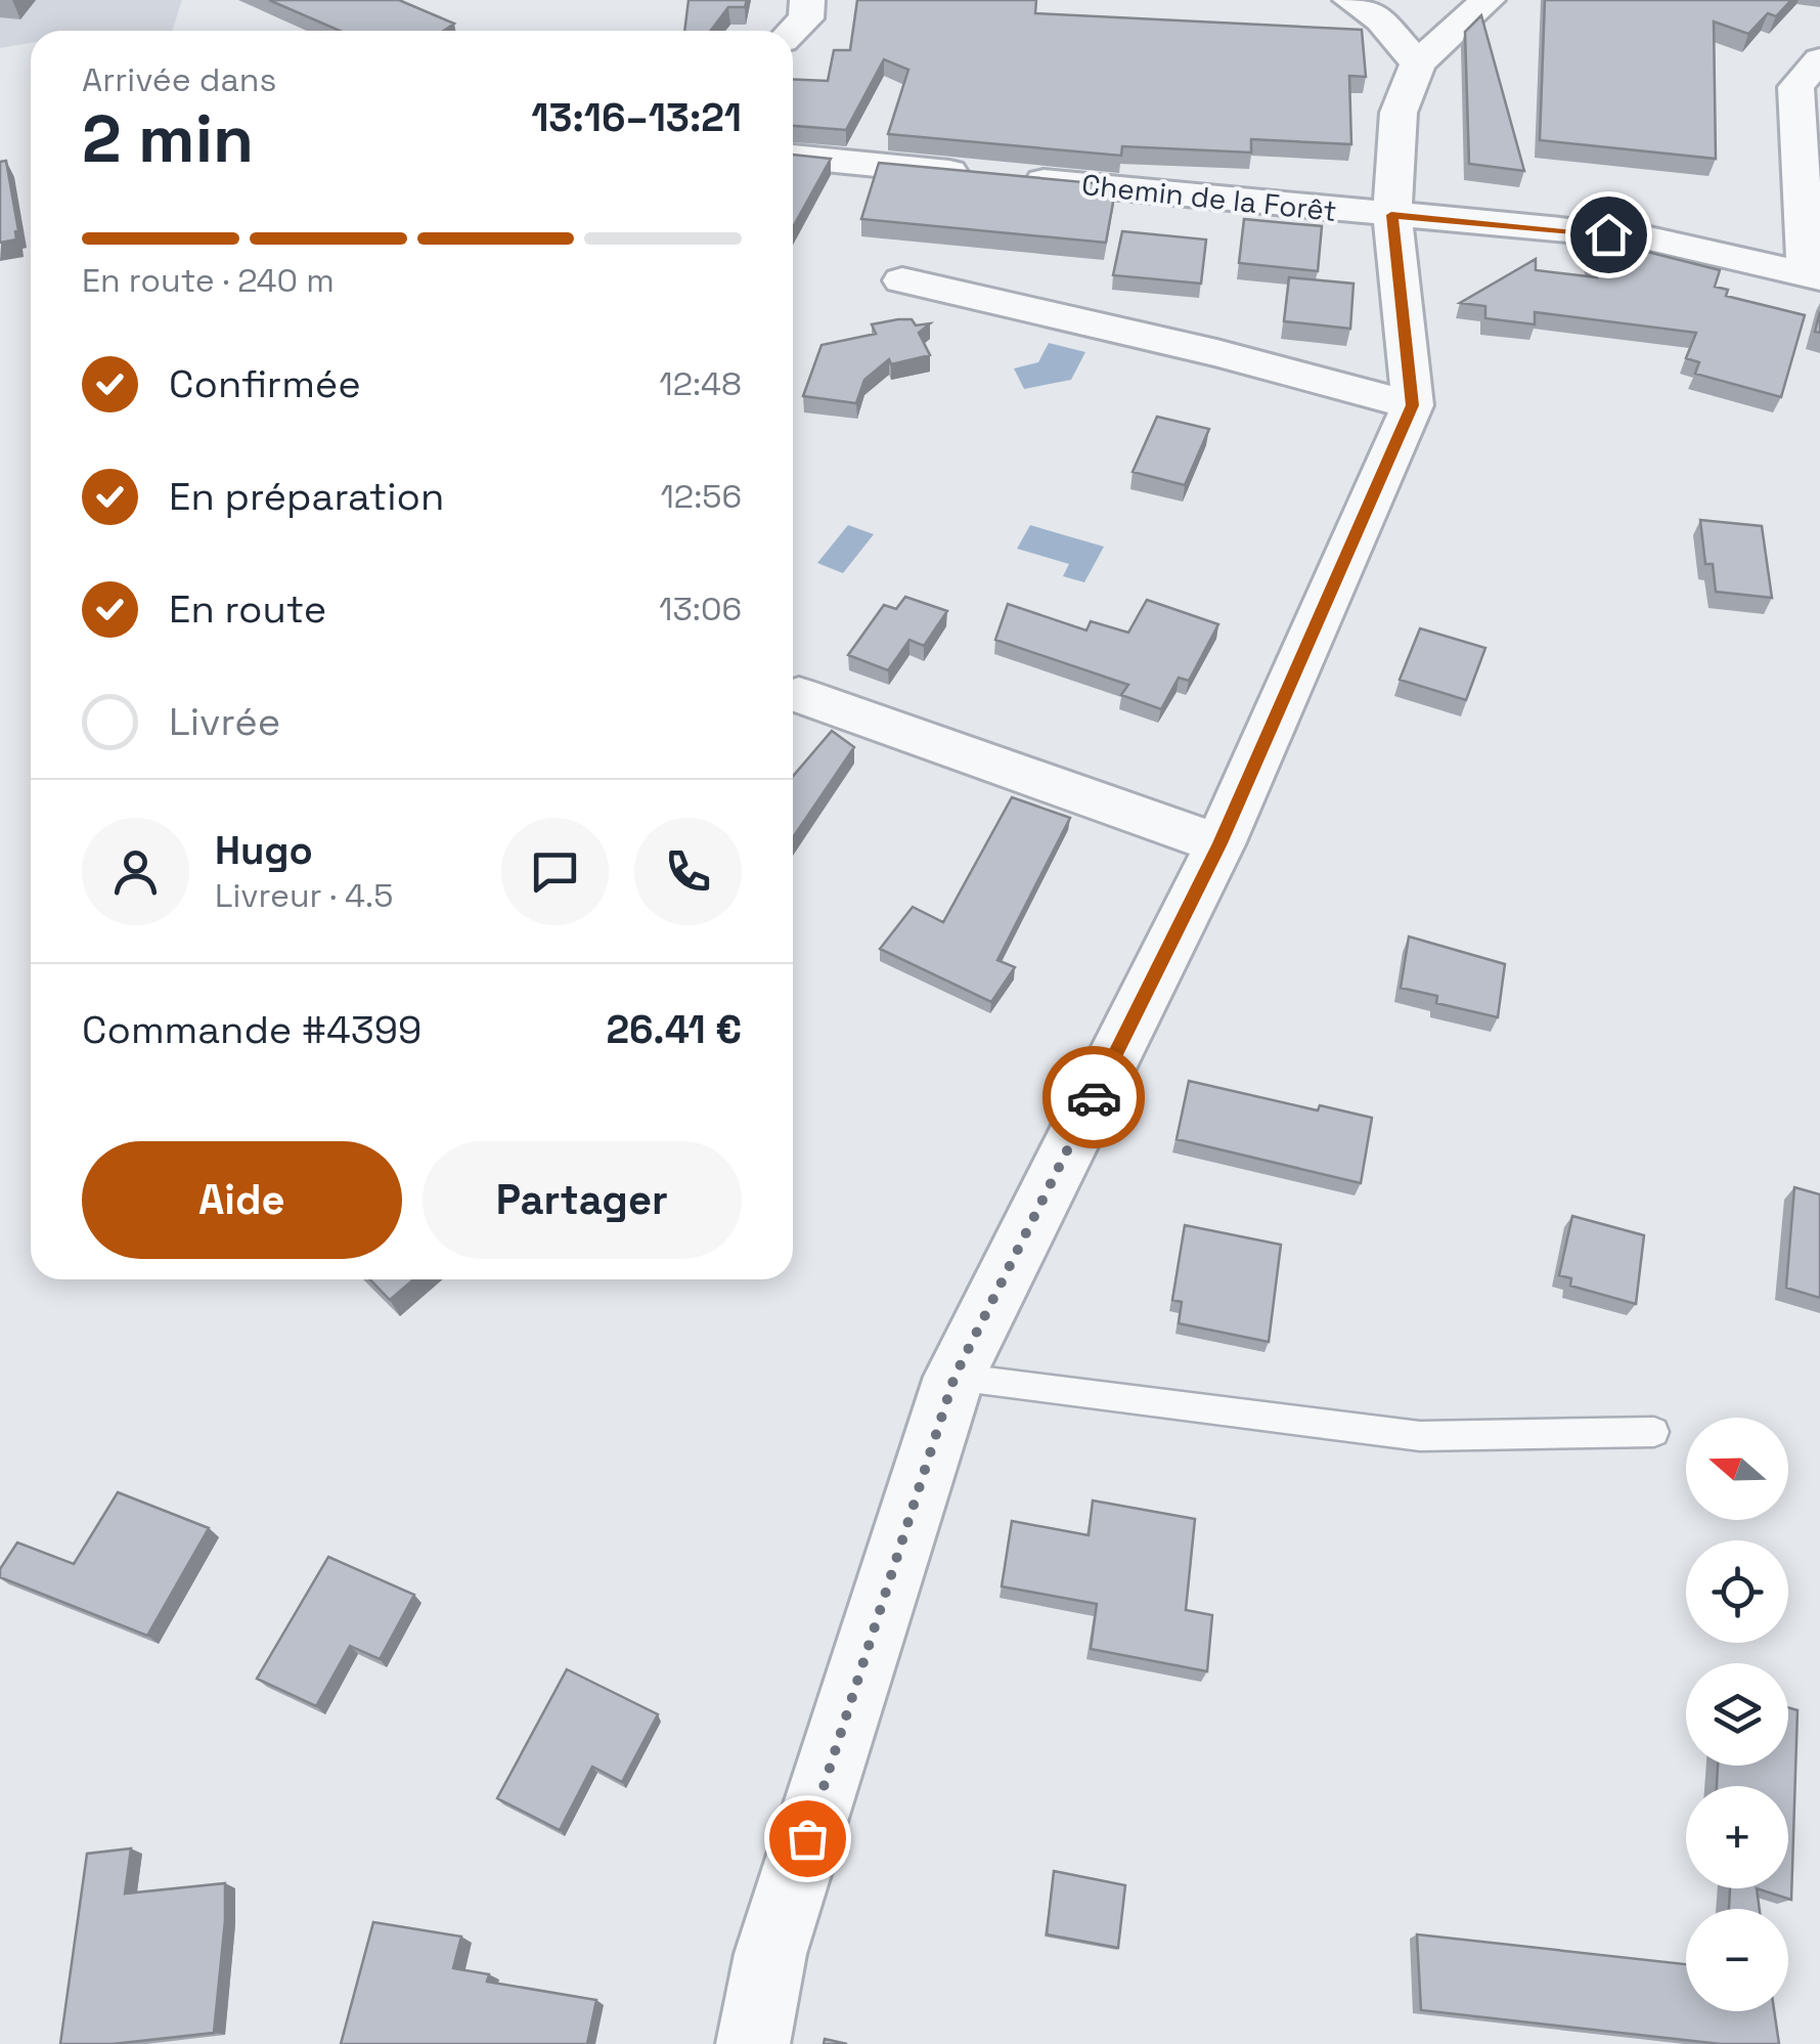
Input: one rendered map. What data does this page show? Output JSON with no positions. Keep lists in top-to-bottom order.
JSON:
{
  "streets": {
    "street": ["Chemin de la Forêt"]
  },
  "north": "left",
  "page": {
    "heading": ["2 min", "Arrivée dans", "13:16–13:21"],
    "panel": [
      "Hugo",
      "Livreur · 4.5",
      "Commande #4399",
      "26.41 €"
    ],
    "bar": "En route · 240 m",
    "list": [
      ["Confirmée", "12:48"],
      ["En préparation", "12:56"],
      ["En route", "13:06"],
      "Livrée"
    ],
    "buttons": ["Aide", "Partager"],
    "map_buttons": ["+", "−"]
  }
}
